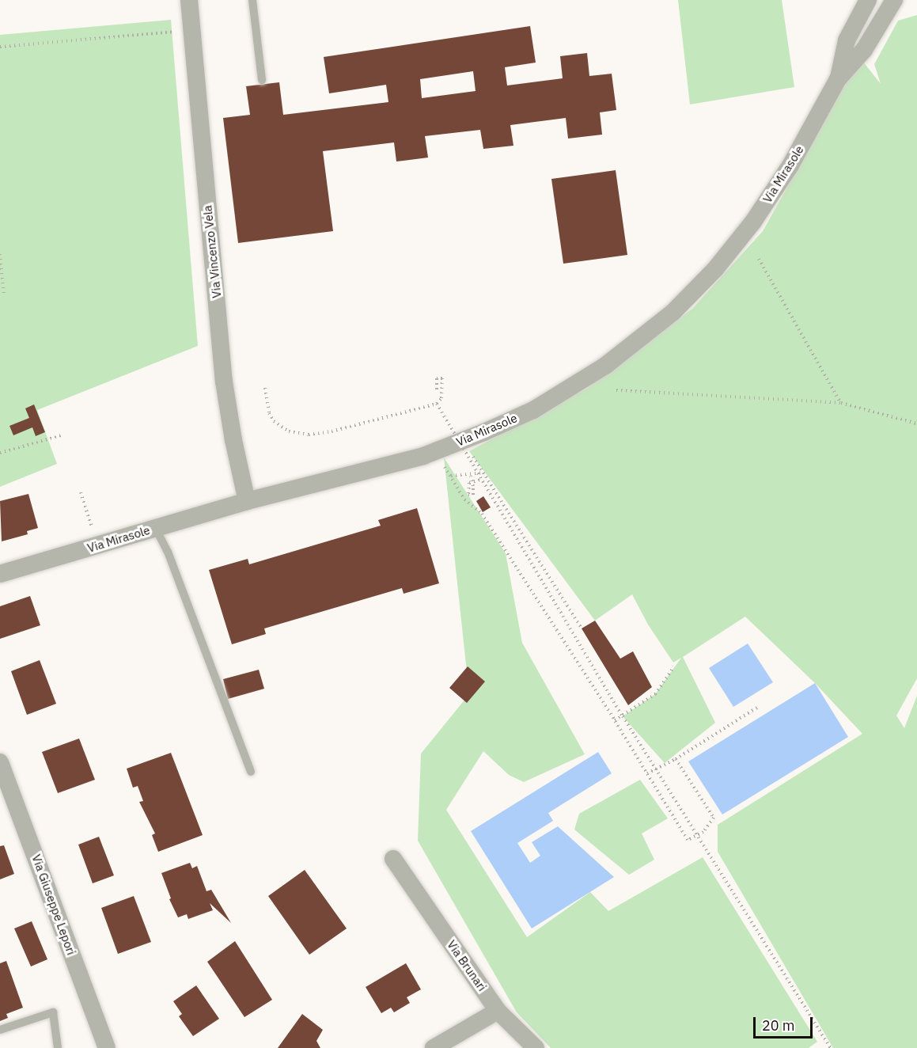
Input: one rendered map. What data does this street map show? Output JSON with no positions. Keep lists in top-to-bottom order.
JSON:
{
  "streets": {
    "street": [
      "Via Mirasole",
      "Via Vincenzo Vela",
      "Via Giuseppe Lepori",
      "Via Brunari"
    ]
  },
  "crossings": [
    ["Via Mirasole", "Via Vincenzo Vela"]
  ],
  "scale_bar": "20 m"
}
